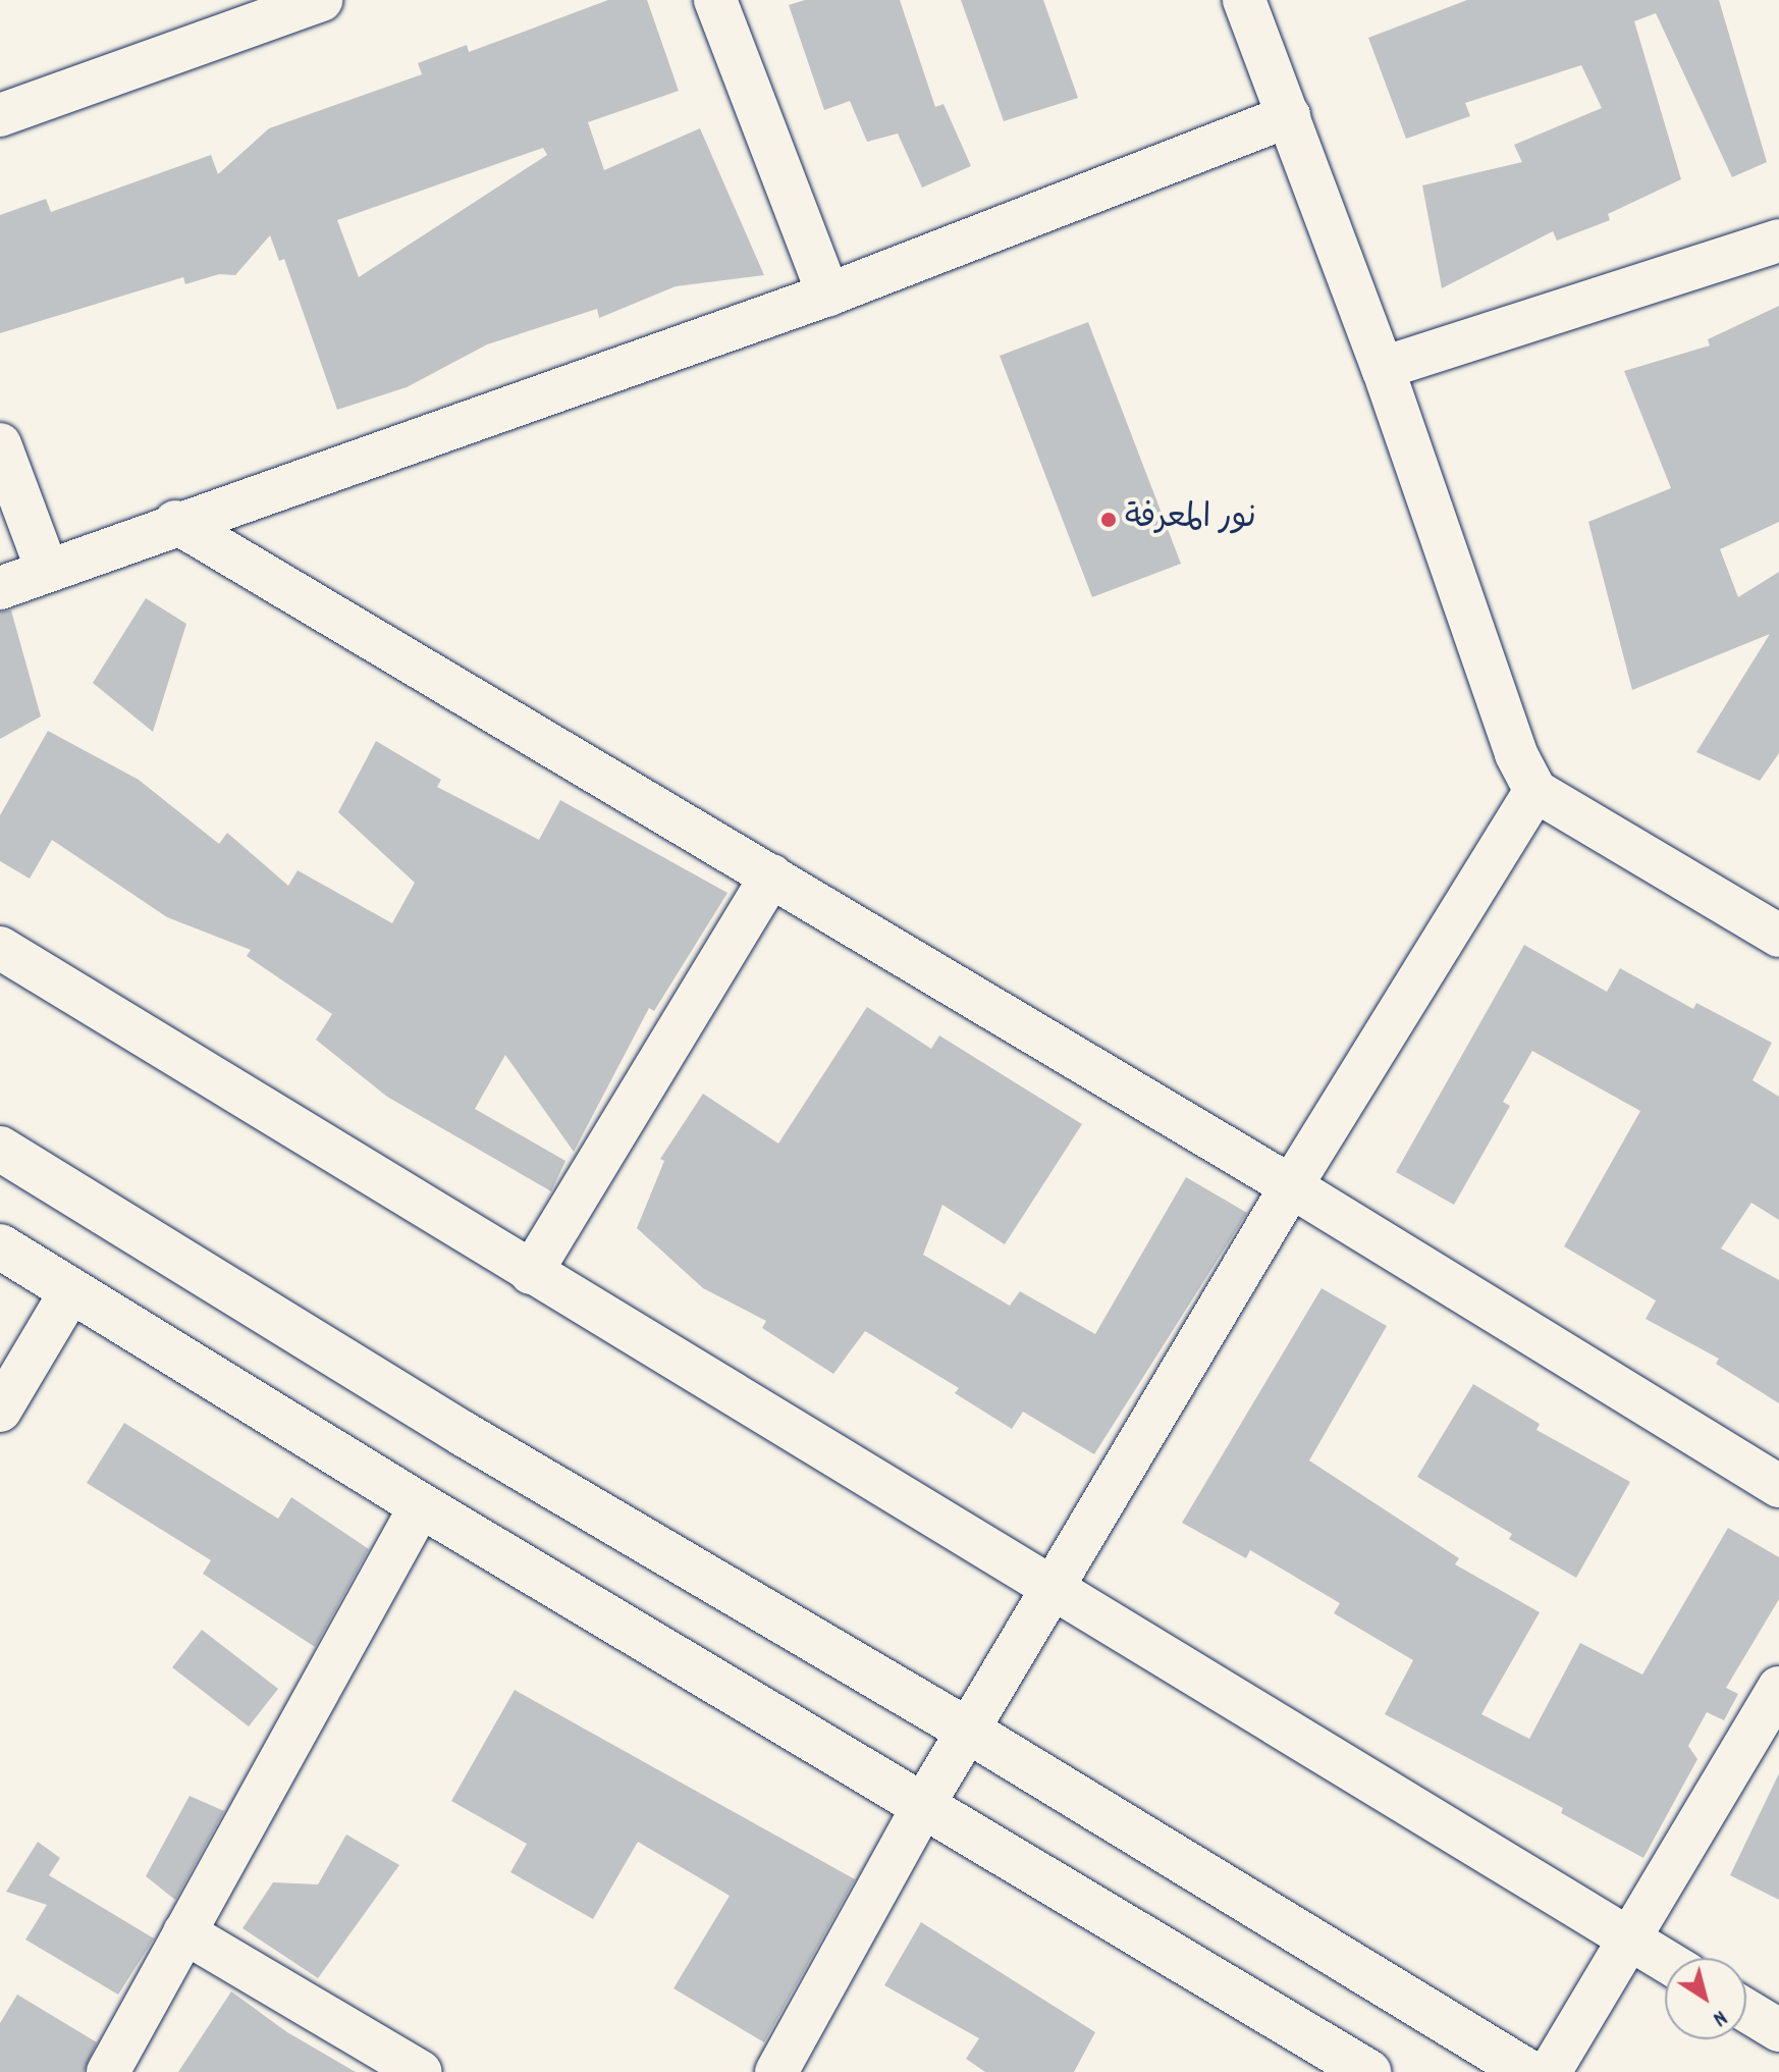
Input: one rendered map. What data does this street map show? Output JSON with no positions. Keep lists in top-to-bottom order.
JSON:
{
  "places": ["نور المعرفة"],
  "north": "bottom right"
}
